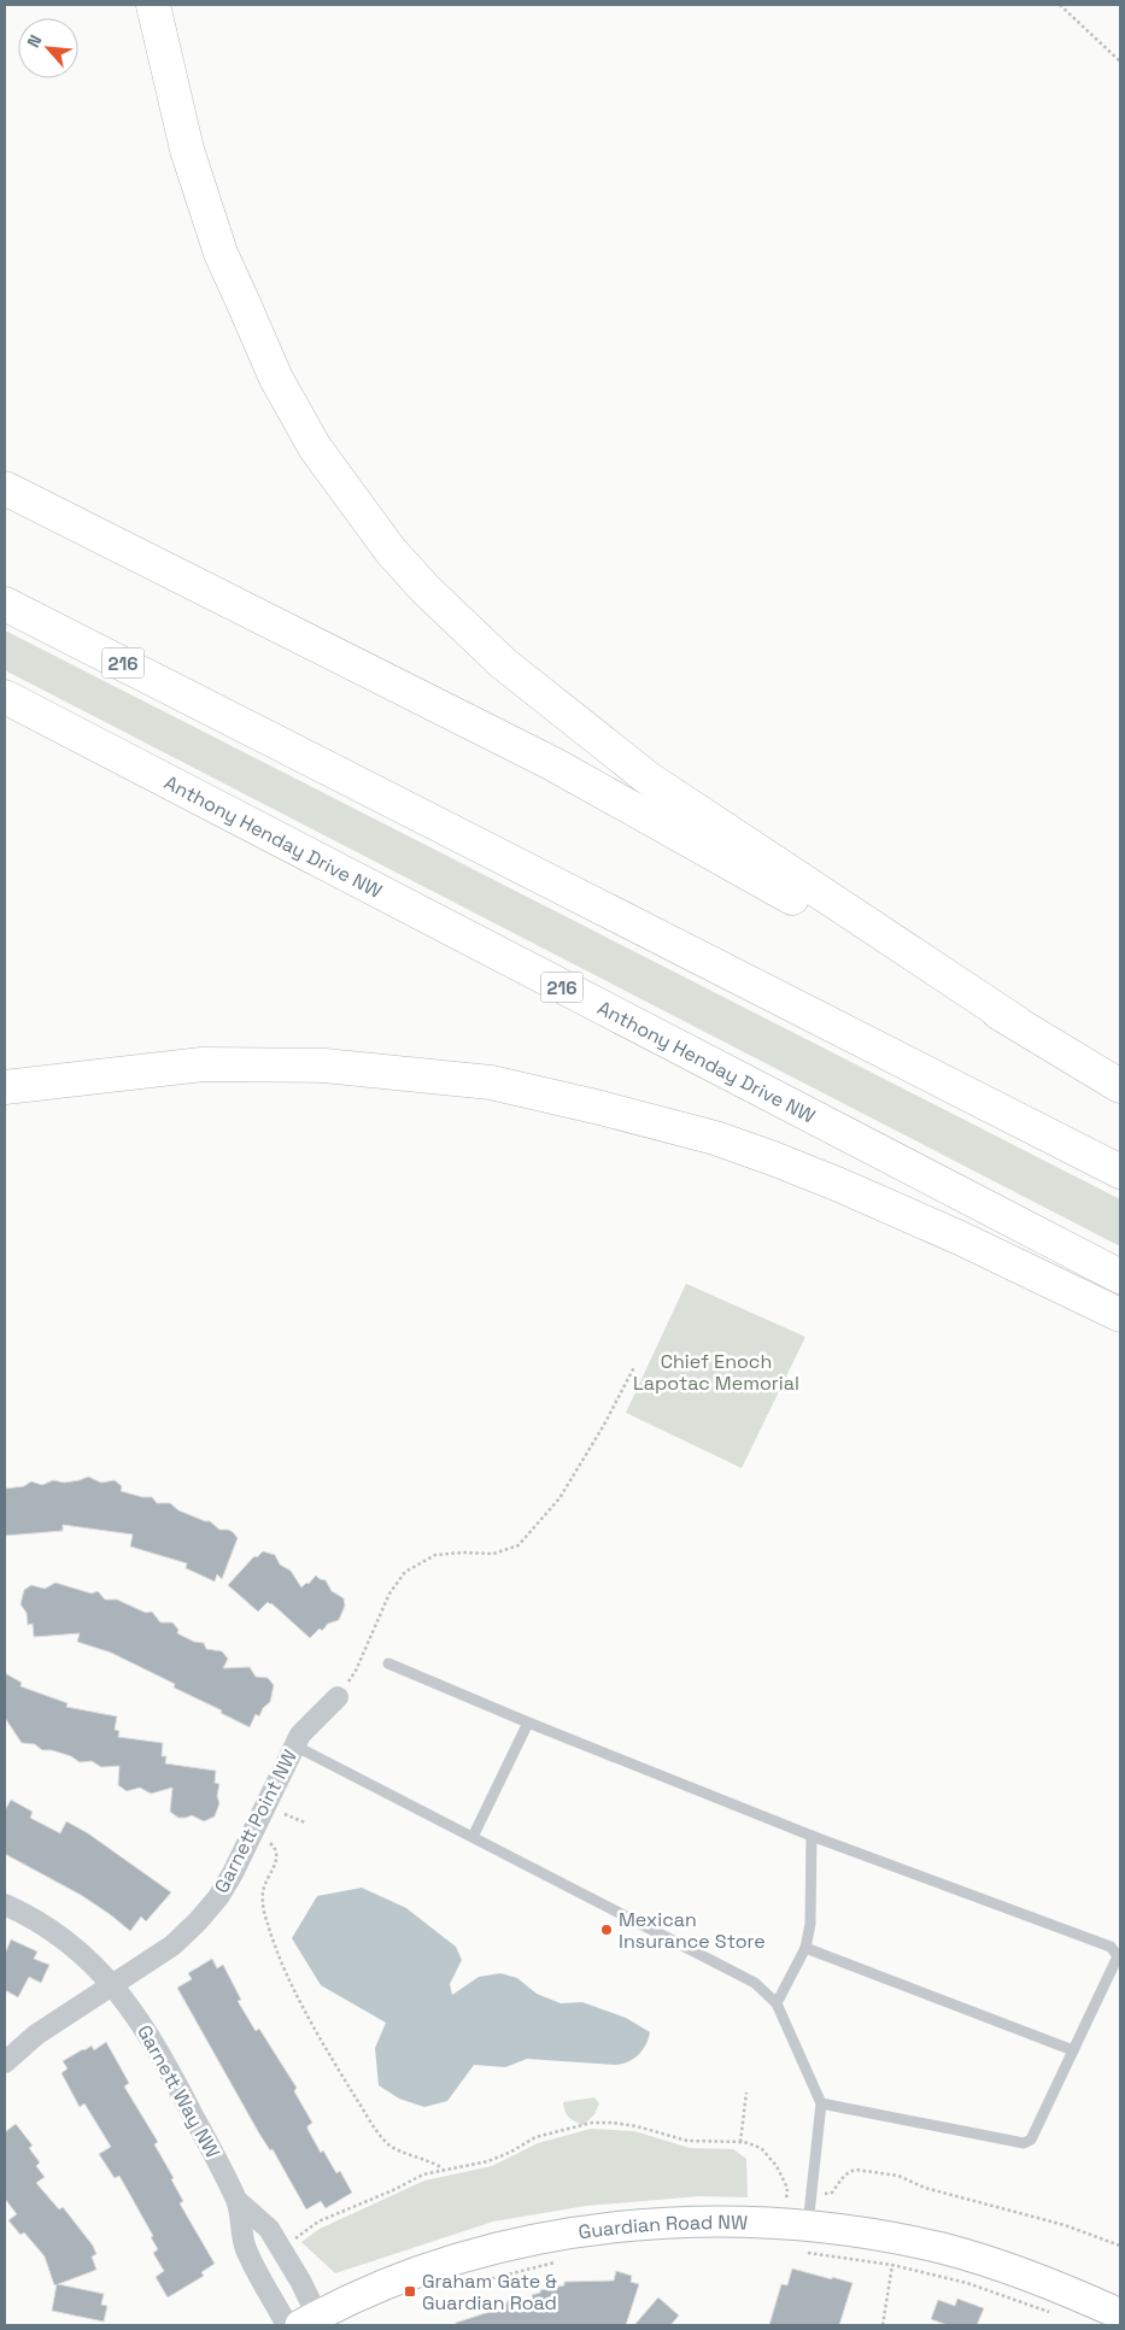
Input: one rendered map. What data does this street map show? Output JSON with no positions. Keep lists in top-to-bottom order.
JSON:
{
  "streets": {
    "highway": ["216", "Anthony Henday Drive NW"],
    "main road": ["Guardian Road NW"],
    "street": ["Garnett Point NW", "Garnett Way NW"]
  },
  "crossings": [
    ["Garnett Point NW", "Garnett Way NW"],
    ["Garnett Way NW", "Guardian Road NW"]
  ],
  "parks": ["Chief Enoch Lapotac Memorial"],
  "places": {
    "other": ["Mexican Insurance Store"],
    "transit": ["Graham Gate & Guardian Road"]
  },
  "north": "top left"
}
